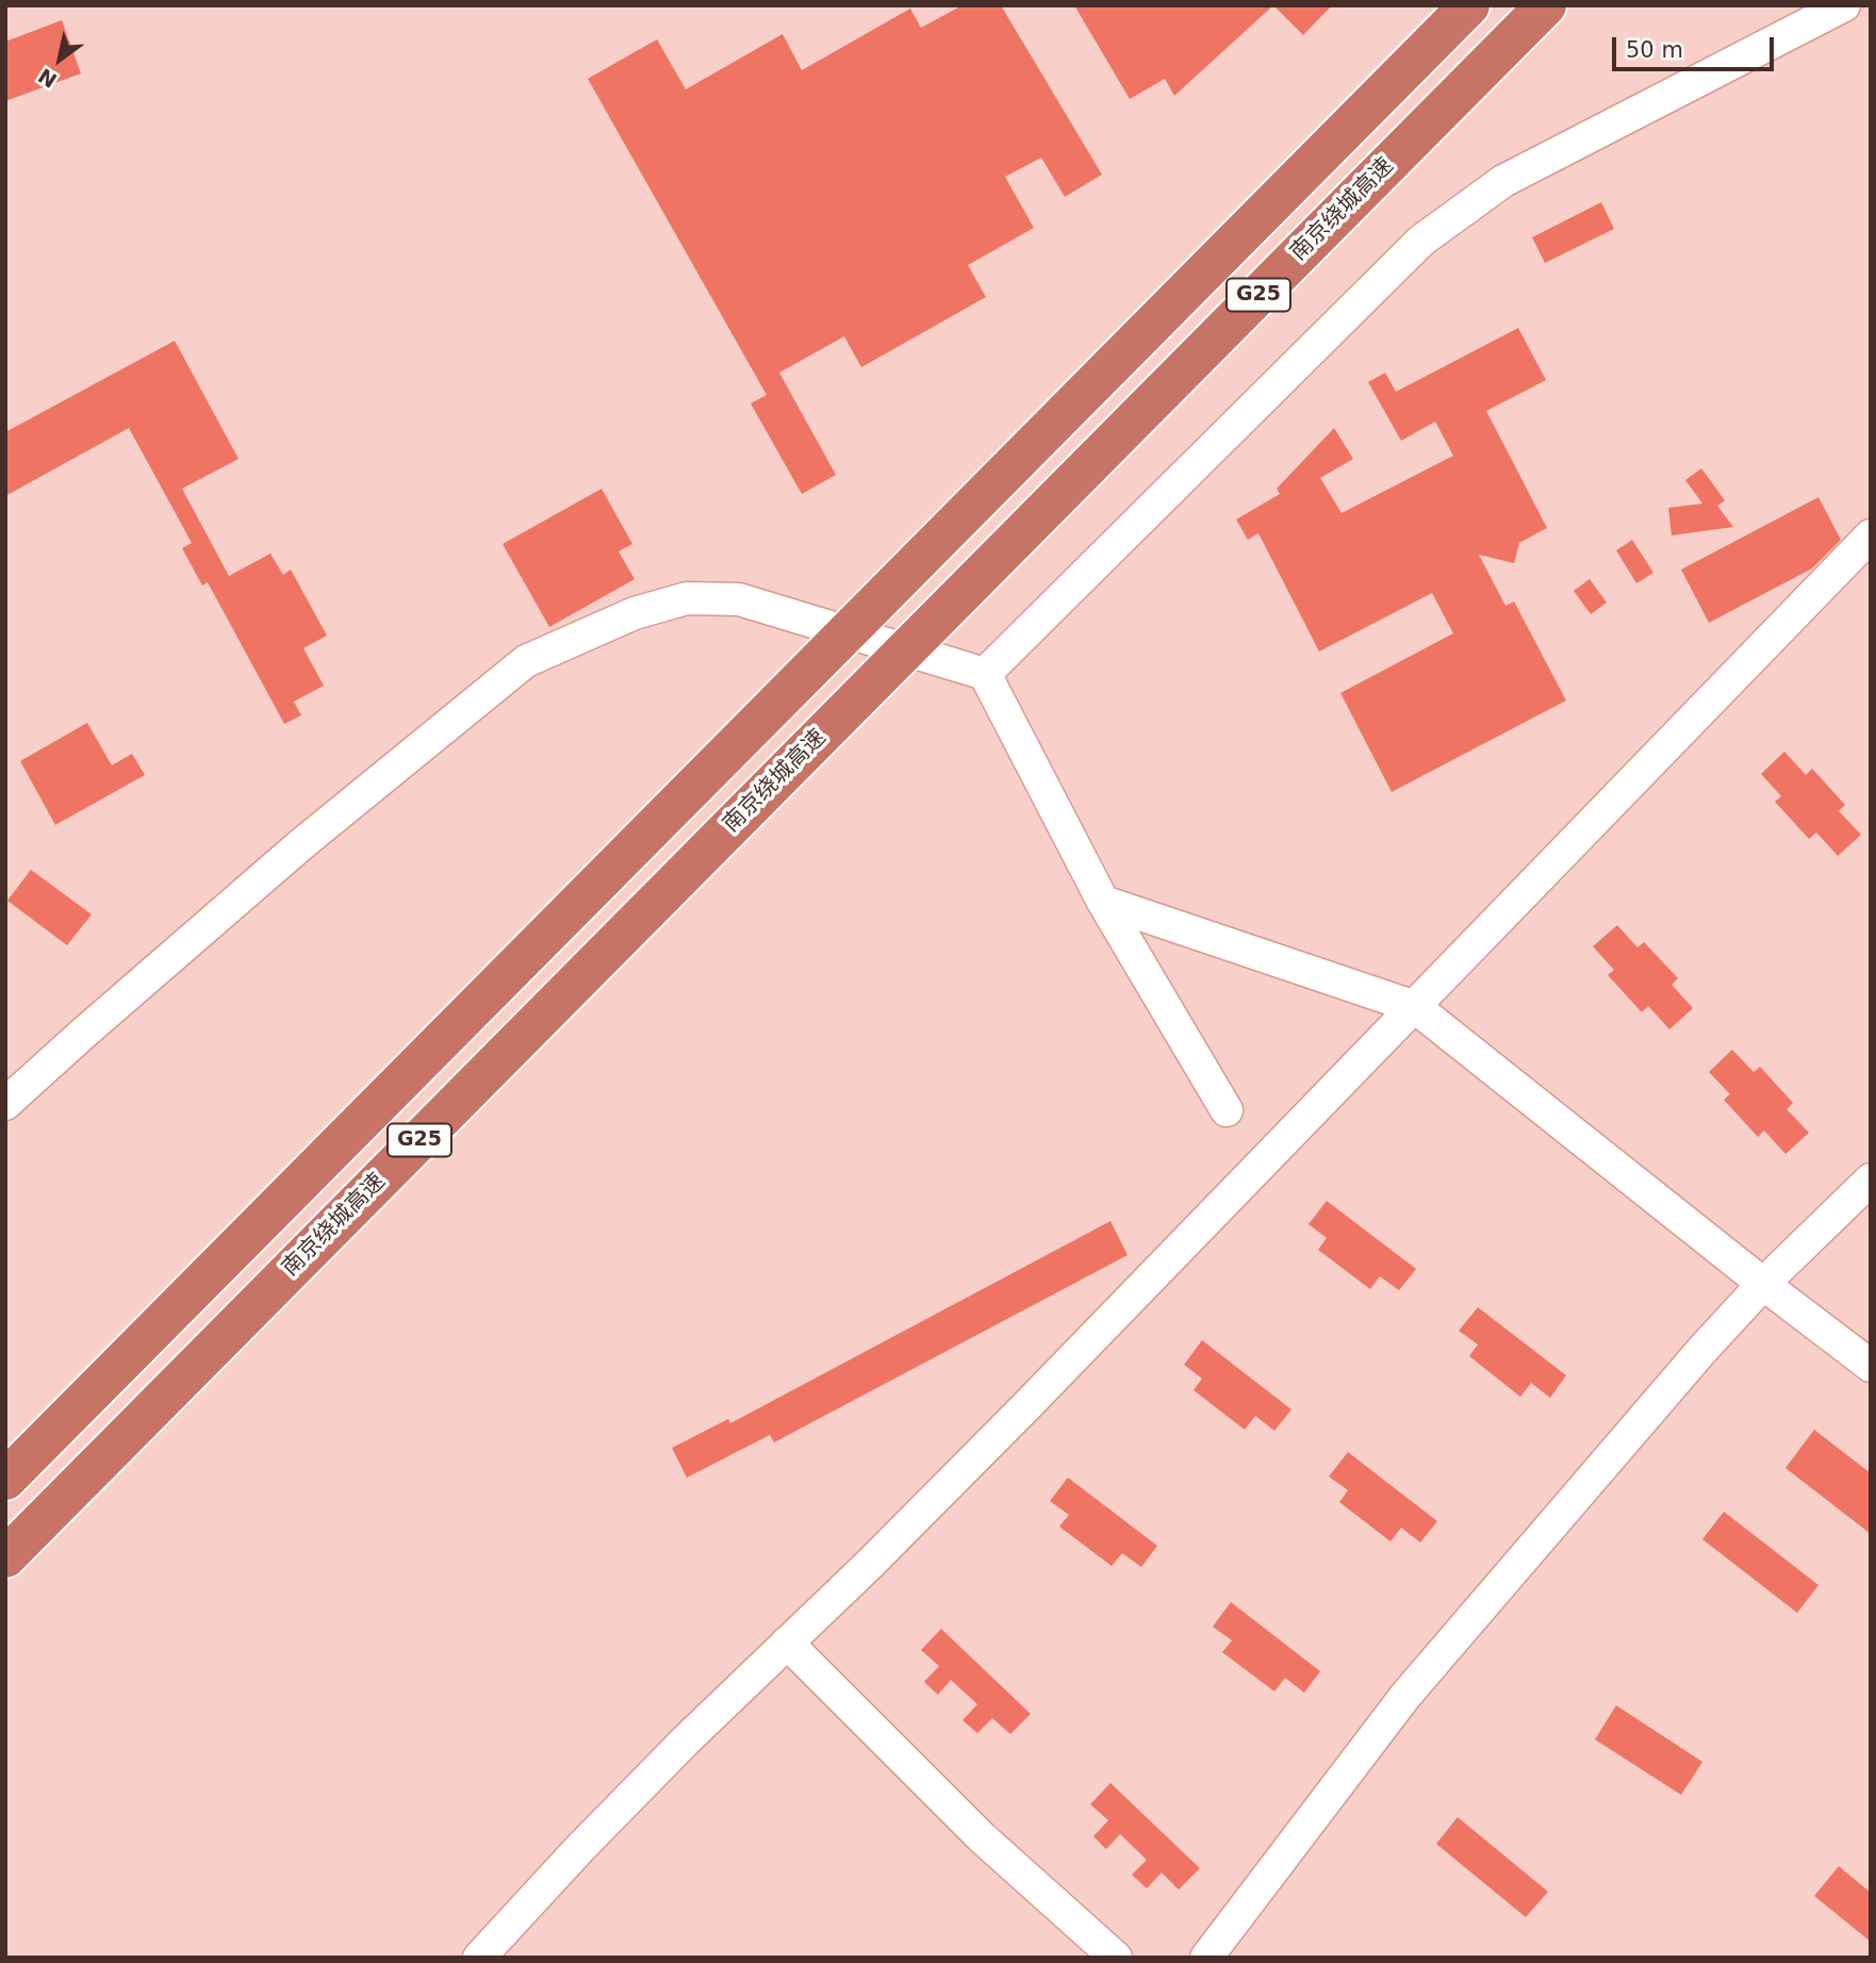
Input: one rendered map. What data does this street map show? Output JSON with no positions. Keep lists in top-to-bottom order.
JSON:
{
  "streets": {
    "highway": ["南京绕城高速", "G25"]
  },
  "scale_bar": "50 m",
  "north": "bottom left"
}
